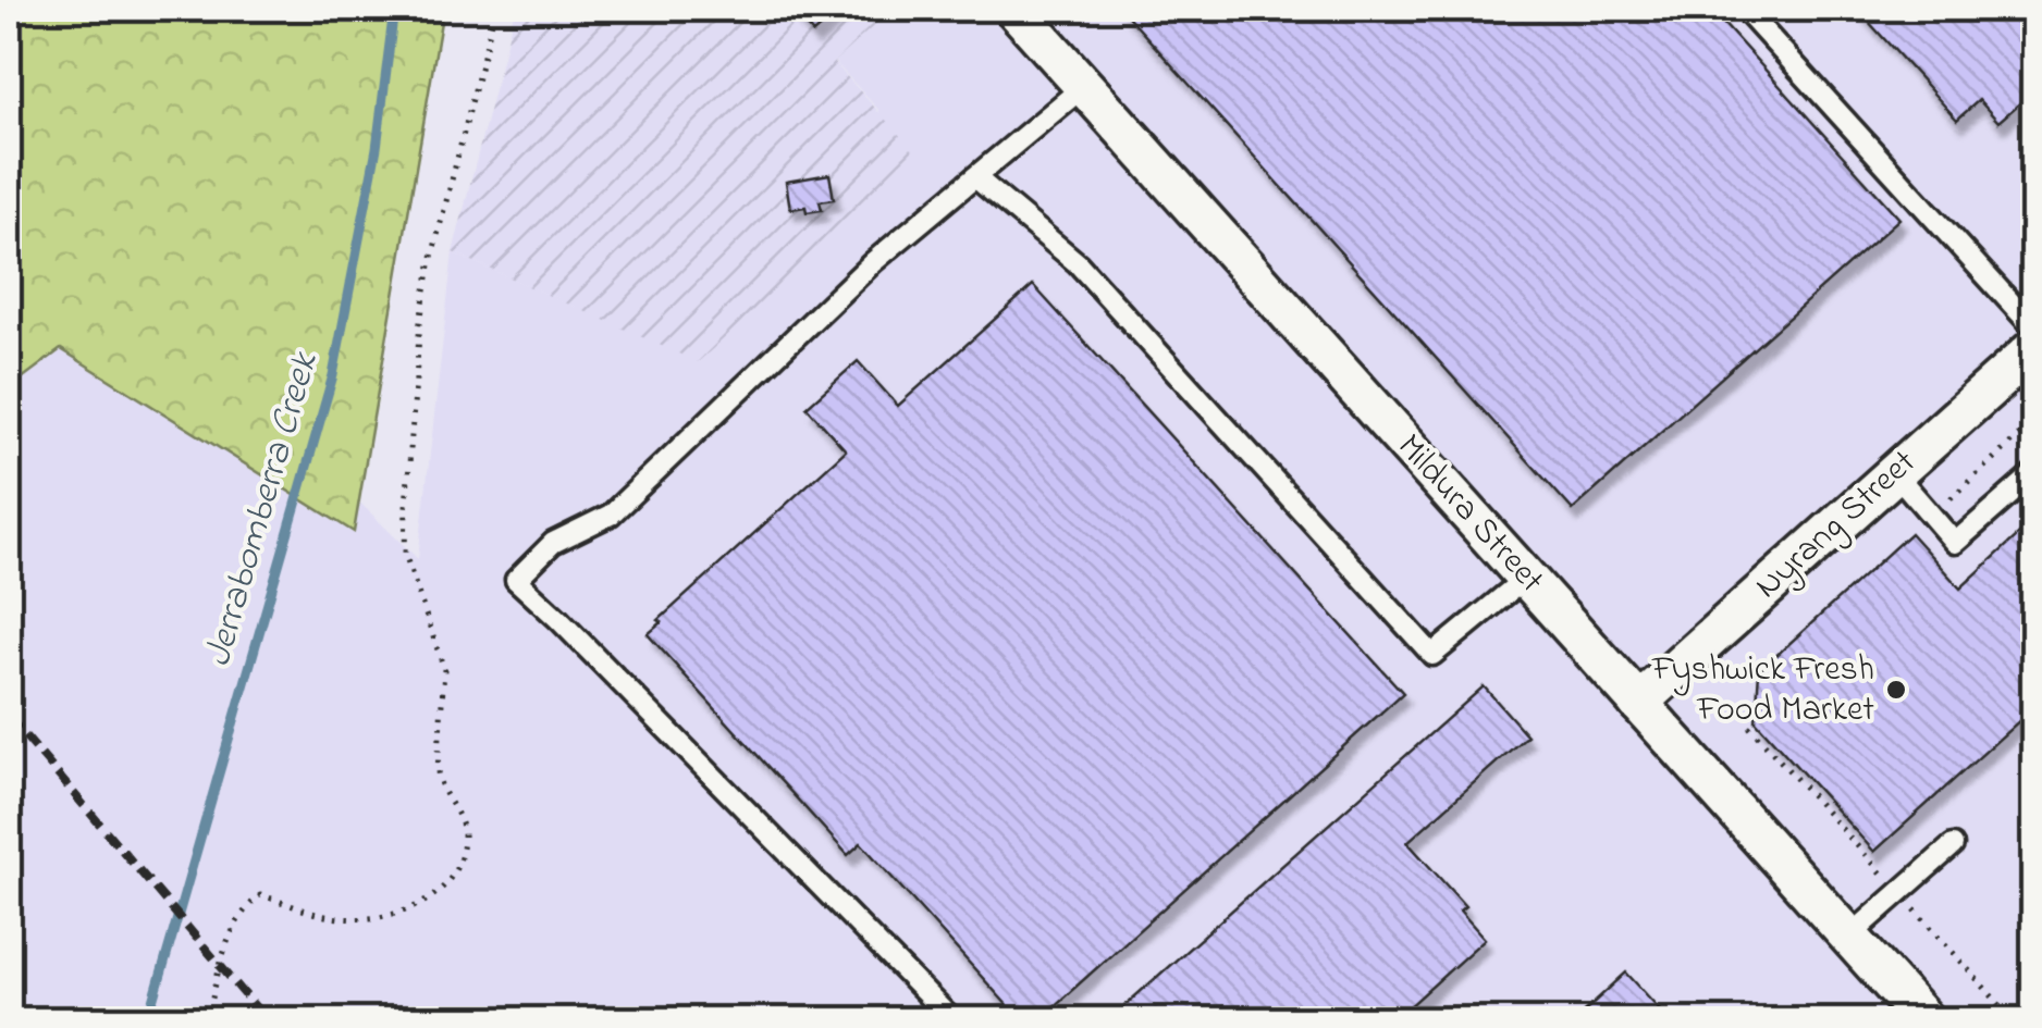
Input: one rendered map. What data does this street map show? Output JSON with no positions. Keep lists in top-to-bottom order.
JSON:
{
  "streets": {
    "street": ["Mildura Street", "Nyrang Street"]
  },
  "crossings": [
    ["Mildura Street", "Nyrang Street"]
  ],
  "water": ["Jerrabomberra Creek"],
  "places": ["Fyshwick Fresh Food Market"]
}
